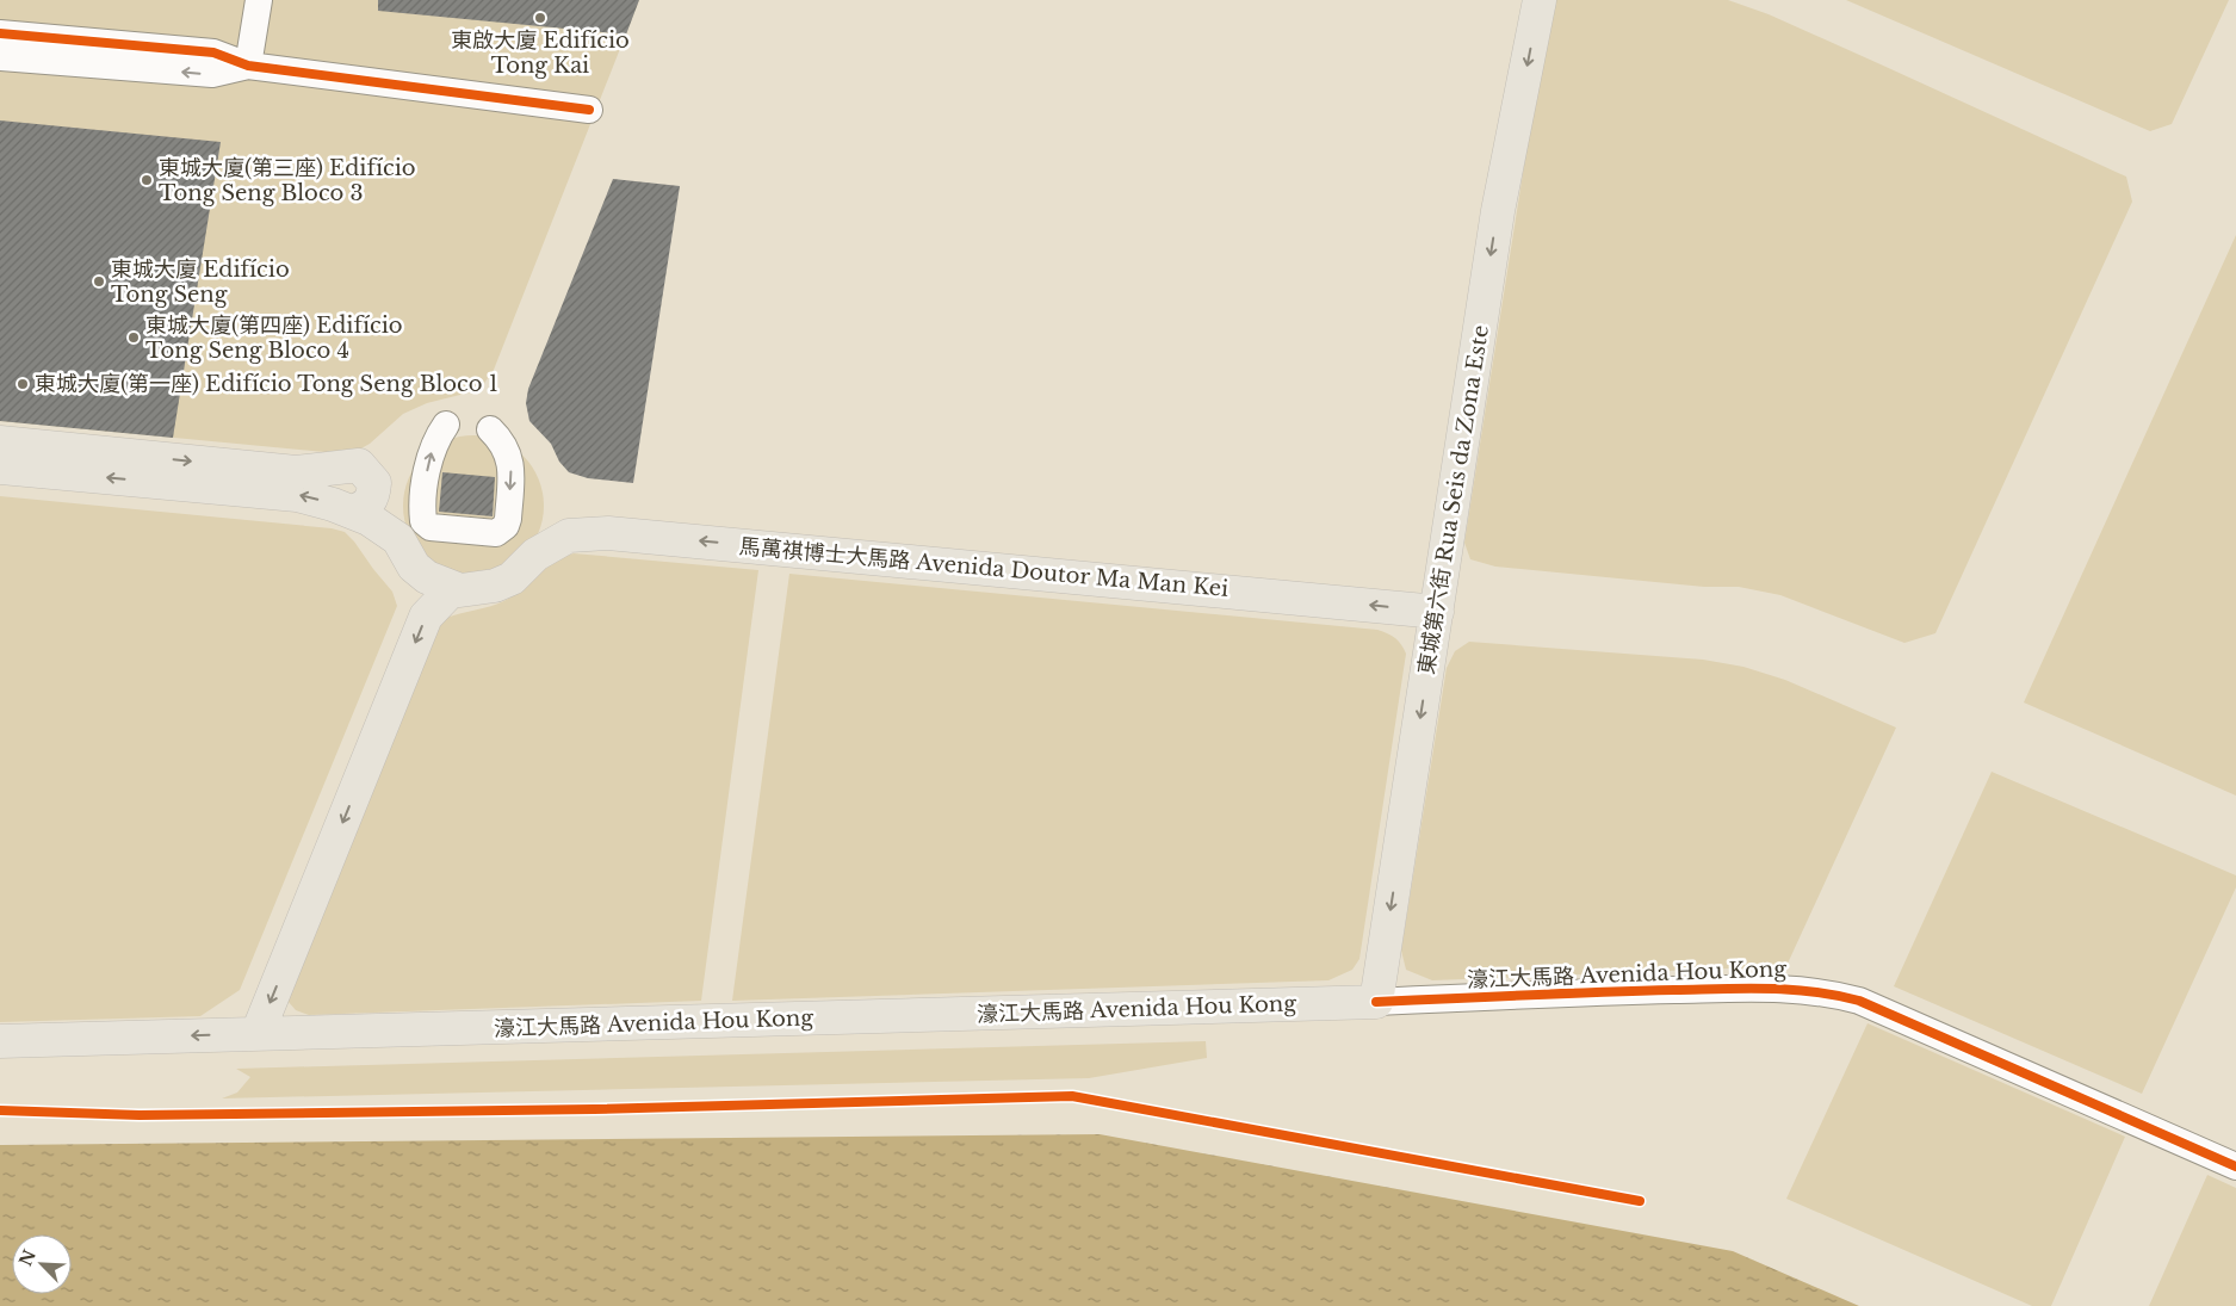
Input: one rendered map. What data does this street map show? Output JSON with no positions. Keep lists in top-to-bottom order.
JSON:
{
  "streets": {
    "main road": ["東城第六街 Rua Seis da Zona Este", "馬萬祺博士大馬路 Avenida Doutor Ma Man Kei", "濠江大馬路 Avenida Hou Kong"]
  },
  "crossings": [
    ["東城第六街 Rua Seis da Zona Este", "馬萬祺博士大馬路 Avenida Doutor Ma Man Kei"],
    ["東城第六街 Rua Seis da Zona Este", "濠江大馬路 Avenida Hou Kong"]
  ],
  "one_way": ["東城第六街 Rua Seis da Zona Este", "馬萬祺博士大馬路 Avenida Doutor Ma Man Kei"],
  "places": [
    "東啟大廈 Edifício Tong Kai",
    "東城大廈(第三座) Edifício Tong Seng Bloco 3",
    "東城大廈 Edifício Tong Seng",
    "東城大廈(第四座) Edifício Tong Seng Bloco 4",
    "東城大廈(第一座) Edifício Tong Seng Bloco 1"
  ],
  "north": "top left"
}
